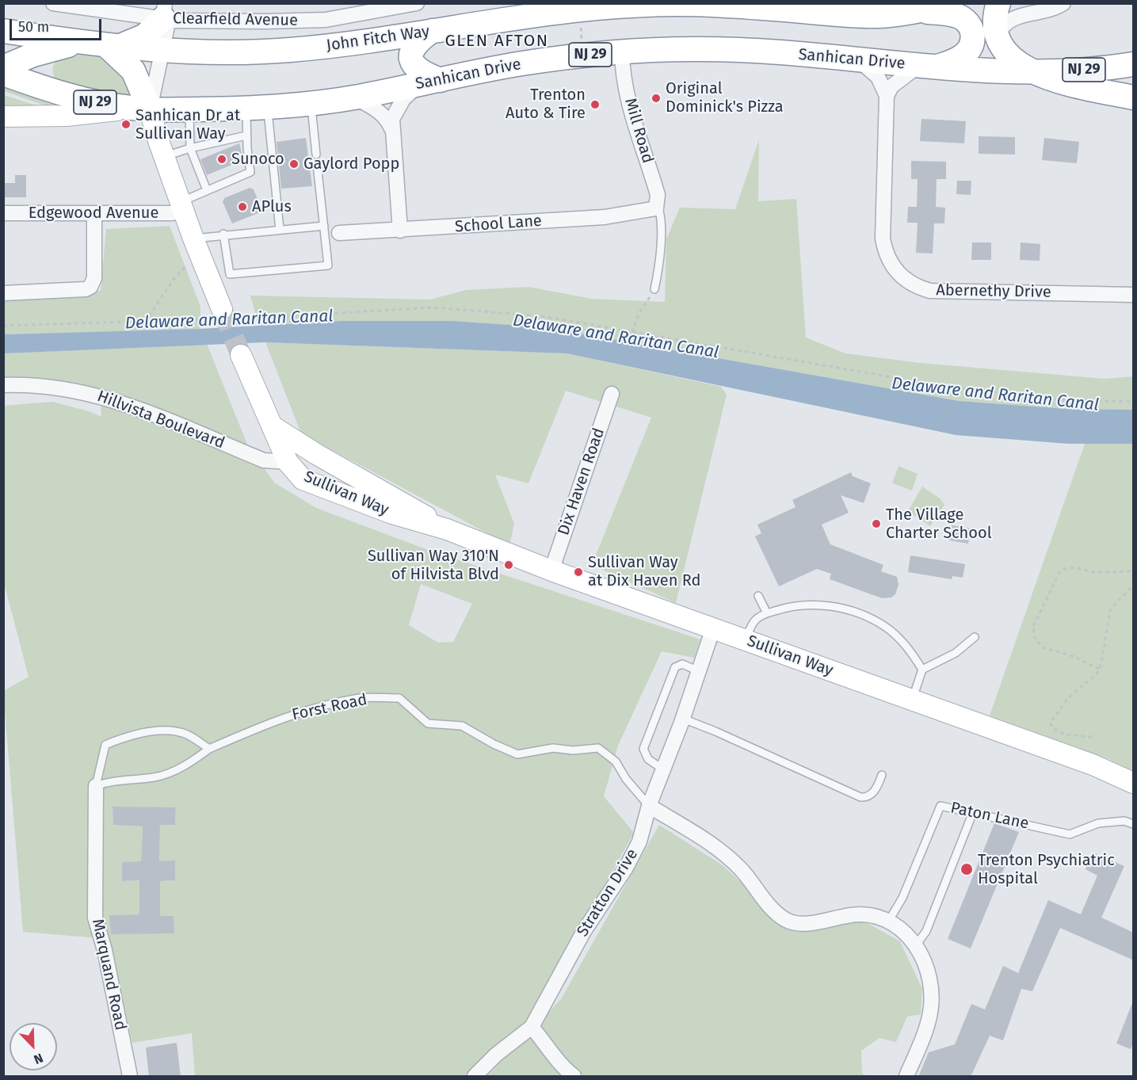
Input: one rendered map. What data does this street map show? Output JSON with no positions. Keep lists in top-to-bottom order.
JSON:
{
  "streets": {
    "highway": ["John Fitch Way", "NJ 29", "Sanhican Drive"],
    "main road": ["Sullivan Way"],
    "street": [
      "Clearfield Avenue",
      "Mill Road",
      "Edgewood Avenue",
      "School Lane",
      "Abernethy Drive",
      "Hillvista Boulevard",
      "Dix Haven Road",
      "Stratton Drive",
      "Marquand Road"
    ],
    "lane": ["Forst Road", "Paton Lane"]
  },
  "crossings": [
    ["NJ 29", "Sanhican Drive"],
    ["Sanhican Drive", "Mill Road"],
    ["Sanhican Drive", "Abernethy Drive"],
    ["Mill Road", "School Lane"],
    ["Hillvista Boulevard", "Sullivan Way"],
    ["Dix Haven Road", "Sullivan Way"],
    ["Sullivan Way", "Stratton Drive"],
    ["Forst Road", "Stratton Drive"],
    ["Forst Road", "Marquand Road"]
  ],
  "districts": ["GLEN AFTON"],
  "water": ["Delaware and Raritan Canal"],
  "places": [
    "Original Dominick's Pizza",
    "Trenton Auto & Tire",
    "Sanhican Dr at Sullivan Way",
    "Sunoco",
    "Gaylord Popp",
    "APlus",
    "The Village Charter School",
    "Sullivan Way 310'N of Hilvista Blvd",
    "Sullivan Way at Dix Haven Rd",
    "Trenton Psychiatric Hospital"
  ],
  "scale_bar": "50 m",
  "north": "bottom right"
}
